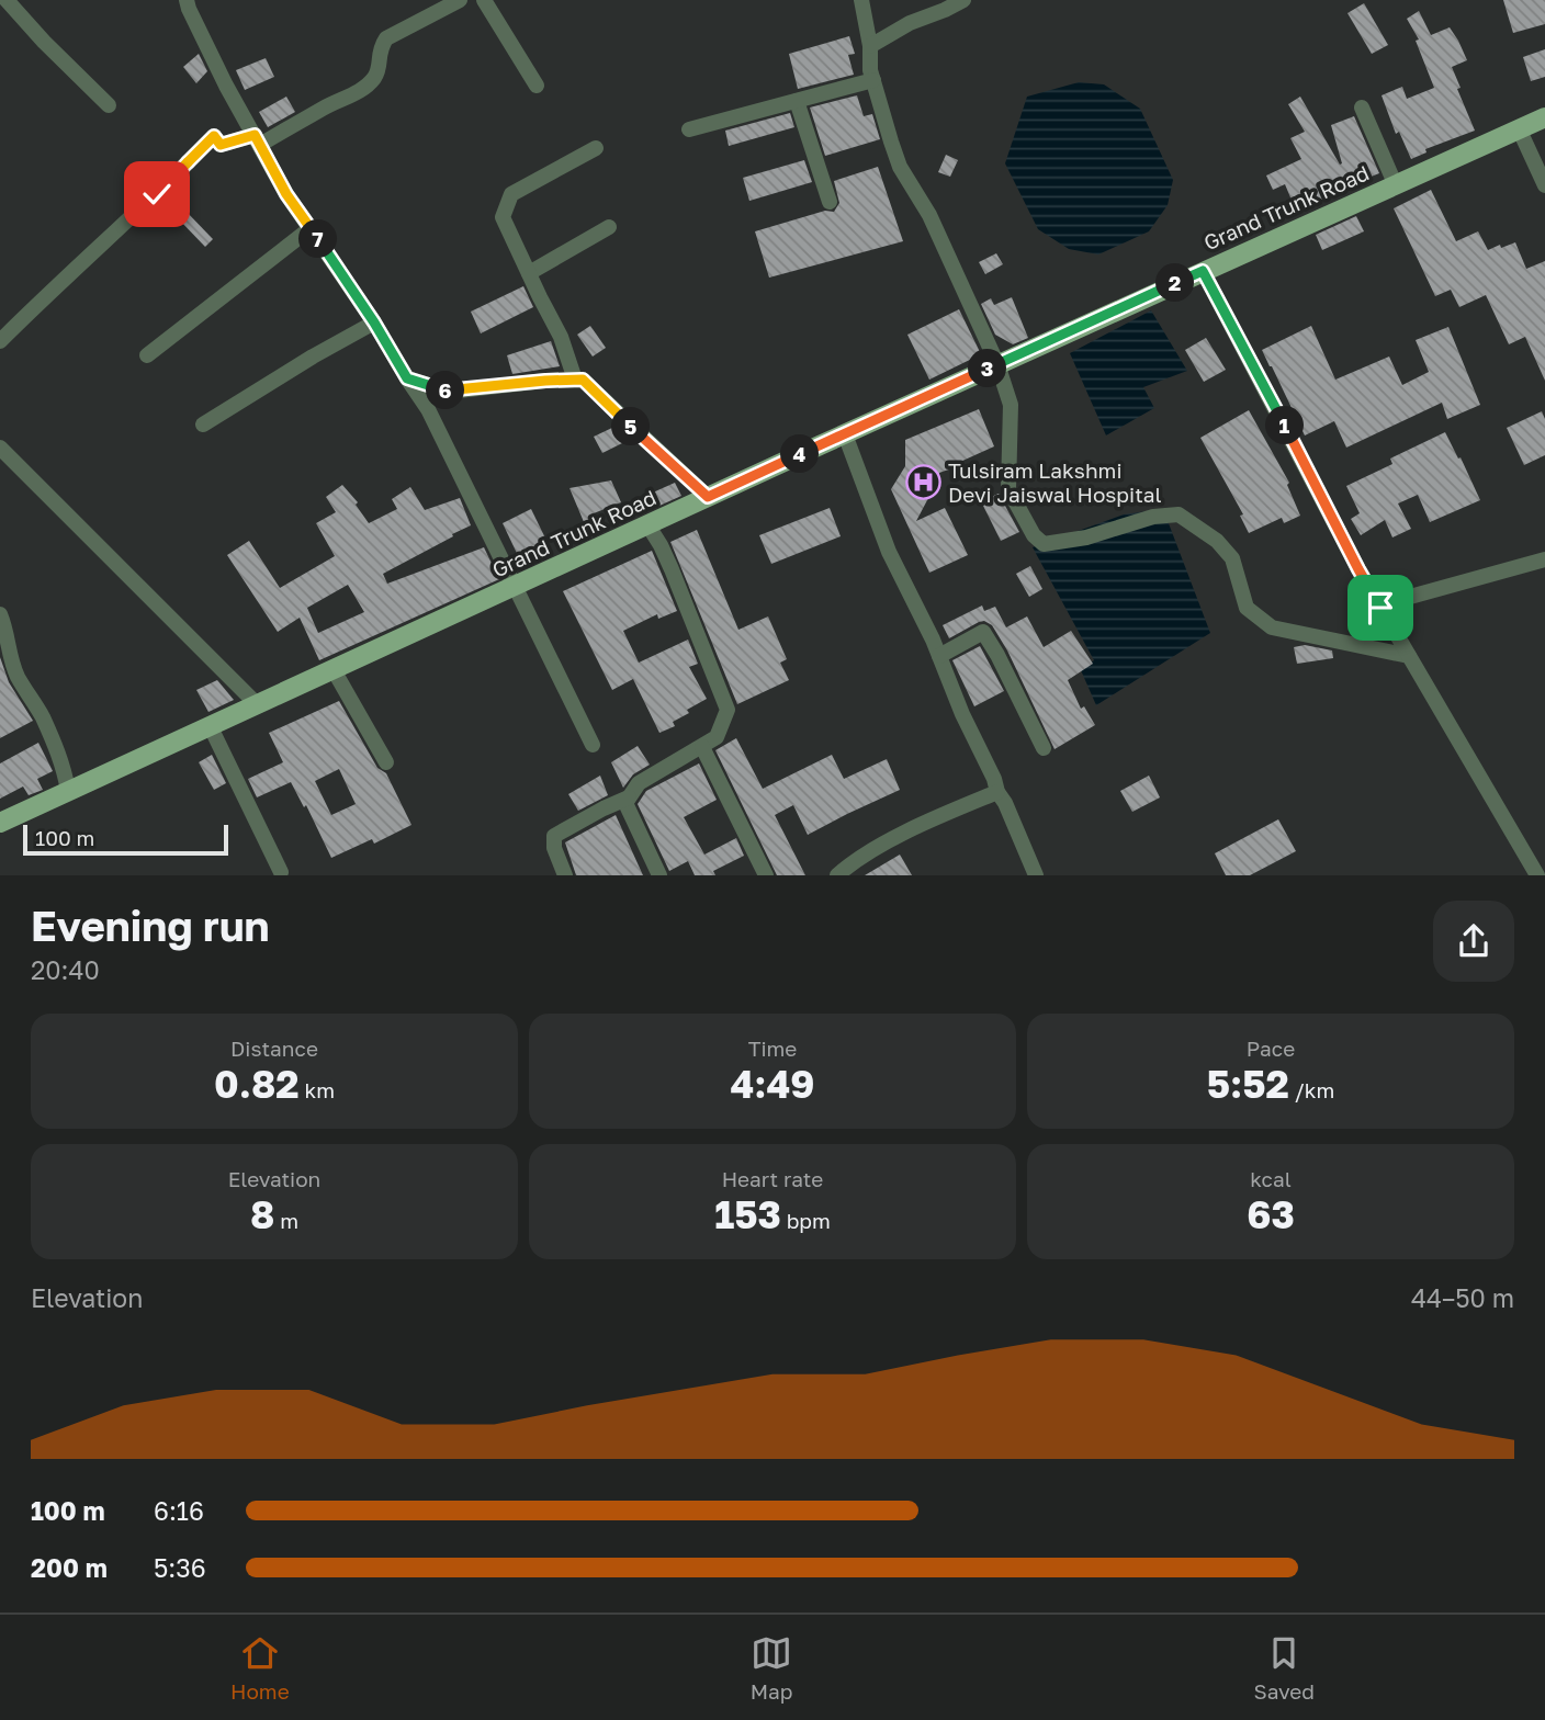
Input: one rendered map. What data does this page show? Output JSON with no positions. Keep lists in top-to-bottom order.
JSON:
{
  "streets": {
    "main road": ["Grand Trunk Road"]
  },
  "places": {
    "hospital": ["Tulsiram Lakshmi Devi Jaiswal Hospital"]
  },
  "scale_bar": "100 m",
  "page": {
    "pins": [
      "7",
      "2",
      "3",
      "6",
      "1",
      "5",
      "4"
    ],
    "scale": "100 m",
    "heading": ["Evening run", "20:40"],
    "stats": [
      ["Distance", "0.82 km"],
      ["Time", "4:49"],
      ["Pace", "5:52 /km"],
      ["Elevation", "8 m"],
      ["Heart rate", "153 bpm"],
      ["kcal", "63"]
    ],
    "chart": ["Elevation", "44–50 m"],
    "list": [
      {
        "name": "100 m",
        "note": "6:16"
      },
      {
        "name": "200 m",
        "note": "5:36"
      }
    ],
    "tabs": ["Home", "Map", "Saved"]
  }
}
